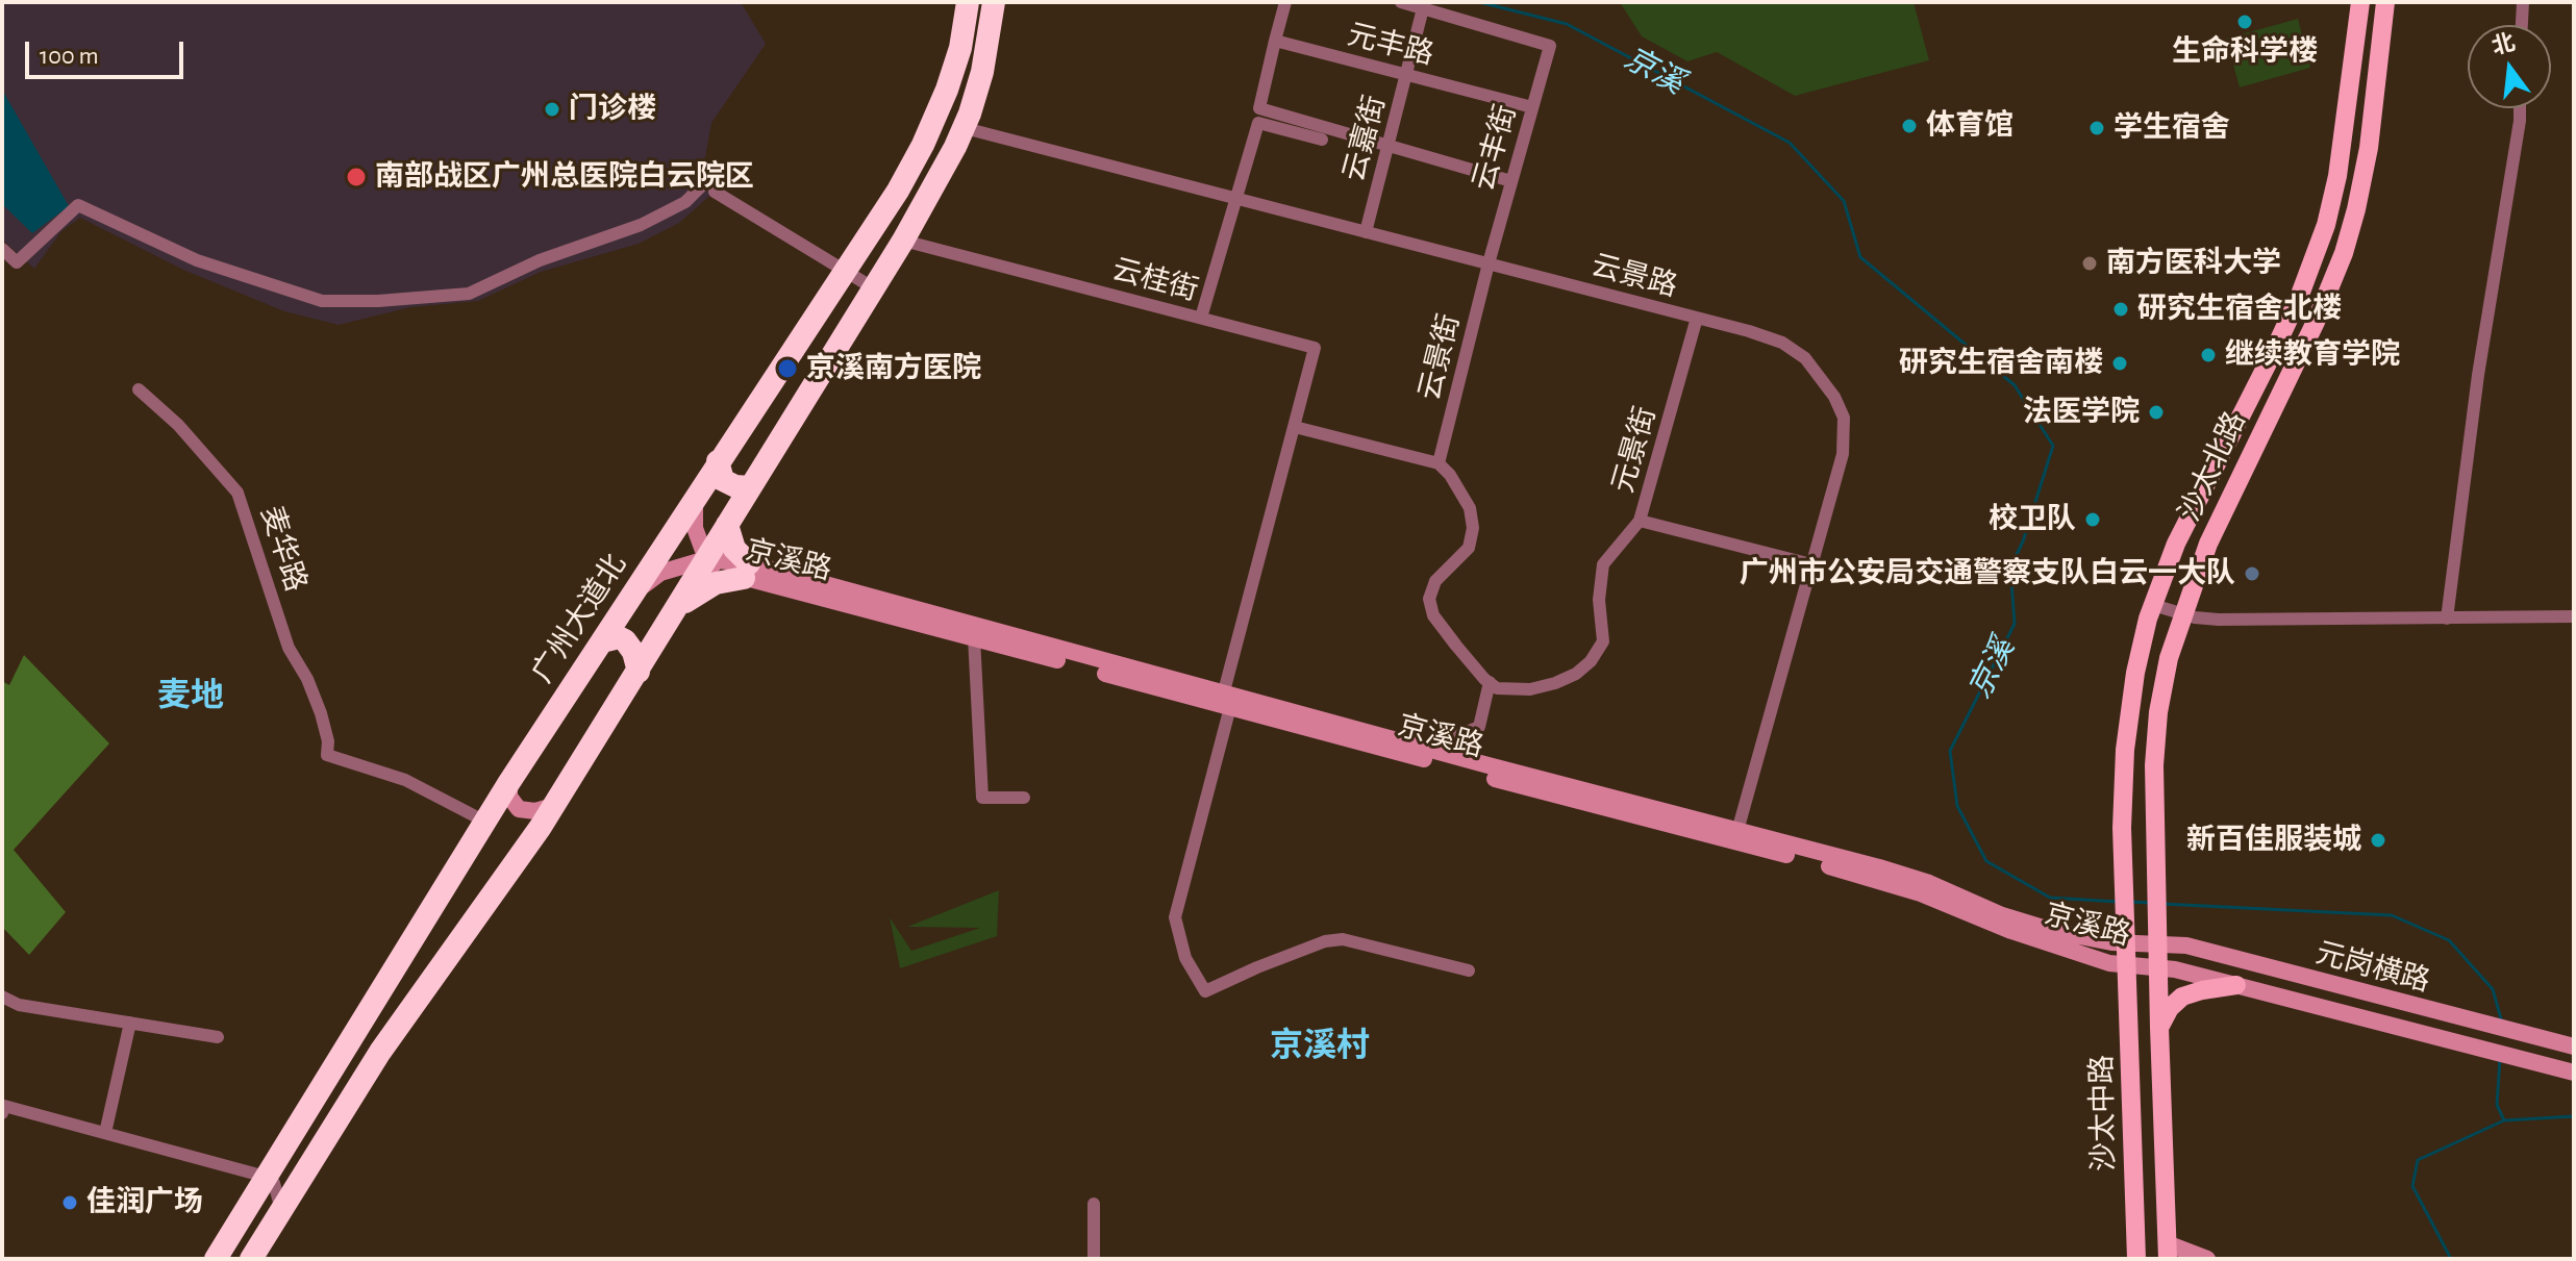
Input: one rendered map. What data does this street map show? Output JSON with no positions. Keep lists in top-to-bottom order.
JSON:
{
  "streets": {
    "highway": ["广州大道北"],
    "main road": [
      "沙太北路",
      "京溪路",
      "元岗横路",
      "沙太中路"
    ],
    "street": [
      "元丰路",
      "云嘉街",
      "云丰街",
      "云景路",
      "云桂街",
      "云景街",
      "元景街",
      "麦华路"
    ]
  },
  "crossings": [
    ["元丰路", "云嘉街"],
    ["元丰路", "云丰街"],
    ["云嘉街", "云景路"],
    ["云丰街", "云景路"],
    ["云丰街", "云景街"],
    ["云景路", "云景街"],
    ["云景路", "元景街"],
    ["云景路", "京溪路"],
    ["云桂街", "京溪路"],
    ["沙太北路", "京溪路"],
    ["沙太北路", "元岗横路"],
    ["沙太北路", "沙太中路"],
    ["麦华路", "广州大道北"],
    ["京溪路", "广州大道北"],
    ["京溪路", "元岗横路"],
    ["京溪路", "沙太中路"],
    ["元岗横路", "沙太中路"]
  ],
  "districts": ["麦地", "京溪村"],
  "water": ["京溪"],
  "places": [
    "生命科学楼",
    "门诊楼",
    "体育馆",
    "学生宿舍",
    "南部战区广州总医院白云院区",
    "南方医科大学",
    "研究生宿舍北楼",
    "继续教育学院",
    "研究生宿舍南楼",
    "京溪南方医院",
    "法医学院",
    "校卫队",
    "广州市公安局交通警察支队白云一大队",
    "新百佳服装城",
    "佳润广场"
  ],
  "scale_bar": "100 m",
  "north": "top"
}
